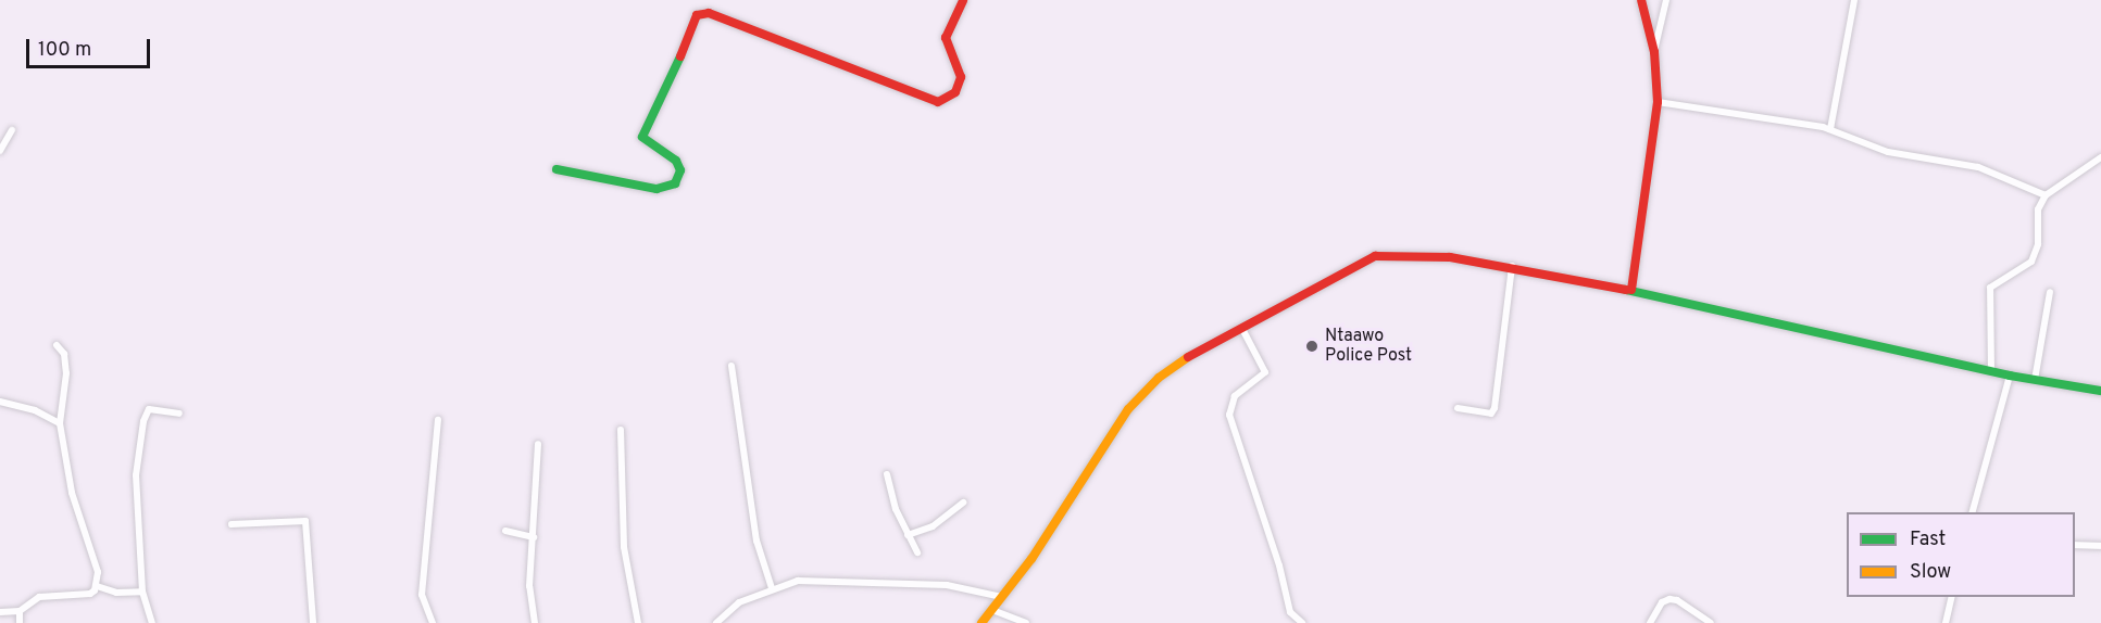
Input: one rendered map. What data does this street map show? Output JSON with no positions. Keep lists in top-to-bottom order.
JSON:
{
  "places": ["Ntaawo Police Post"],
  "legend": ["Fast", "Slow"],
  "scale_bar": "100 m"
}
